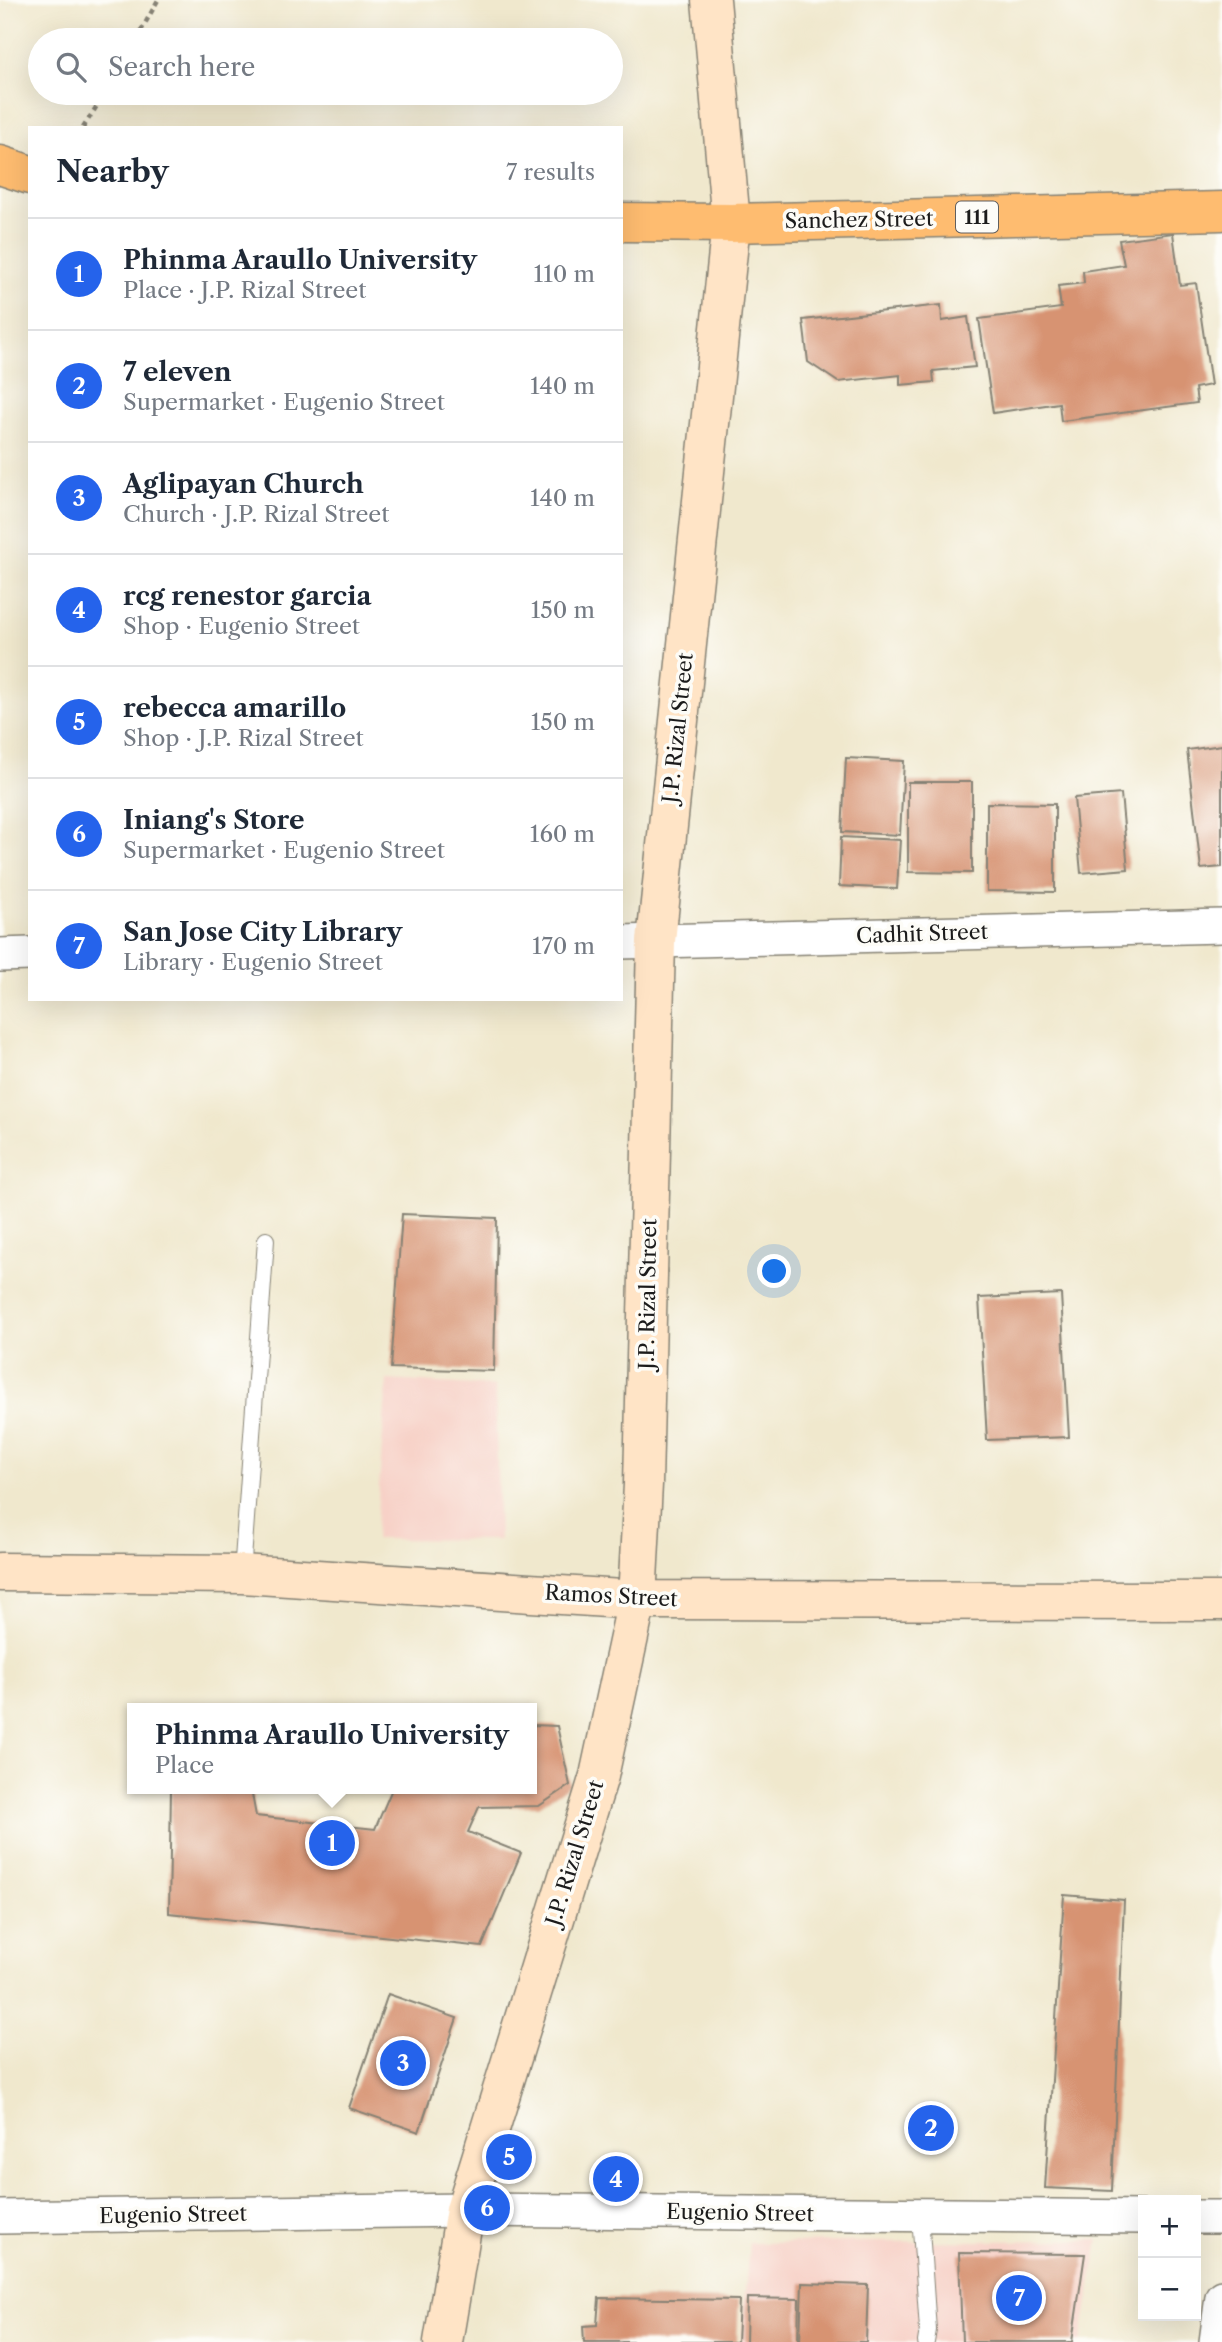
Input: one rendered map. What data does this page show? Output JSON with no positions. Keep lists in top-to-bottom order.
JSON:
{
  "streets": {
    "main road": ["111", "Sanchez Street"],
    "street": [
      "J.P. Rizal Street",
      "Cadhit Street",
      "Ramos Street",
      "Eugenio Street"
    ]
  },
  "crossings": [
    ["Sanchez Street", "J.P. Rizal Street"],
    ["J.P. Rizal Street", "Cadhit Street"],
    ["J.P. Rizal Street", "Ramos Street"],
    ["J.P. Rizal Street", "Eugenio Street"]
  ],
  "page": {
    "search": "Search here",
    "heading": ["Nearby", "7 results"],
    "list": [
      {
        "mark": "1",
        "name": "Phinma Araullo University",
        "note": "Place · J.P. Rizal Street",
        "value": "110 m"
      },
      {
        "mark": "2",
        "name": "7 eleven",
        "note": "Supermarket · Eugenio Street",
        "value": "140 m"
      },
      {
        "mark": "3",
        "name": "Aglipayan Church",
        "note": "Church · J.P. Rizal Street",
        "value": "140 m"
      },
      {
        "mark": "4",
        "name": "rcg renestor garcia",
        "note": "Shop · Eugenio Street",
        "value": "150 m"
      },
      {
        "mark": "5",
        "name": "rebecca amarillo",
        "note": "Shop · J.P. Rizal Street",
        "value": "150 m"
      },
      {
        "mark": "6",
        "name": "Iniang's Store",
        "note": "Supermarket · Eugenio Street",
        "value": "160 m"
      },
      {
        "mark": "7",
        "name": "San Jose City Library",
        "note": "Library · Eugenio Street",
        "value": "170 m"
      }
    ],
    "popup": ["Phinma Araullo University", "Place"],
    "pins": [
      "1",
      "3",
      "2",
      "5",
      "4",
      "6",
      "7"
    ],
    "map_buttons": ["+", "−"]
  }
}
